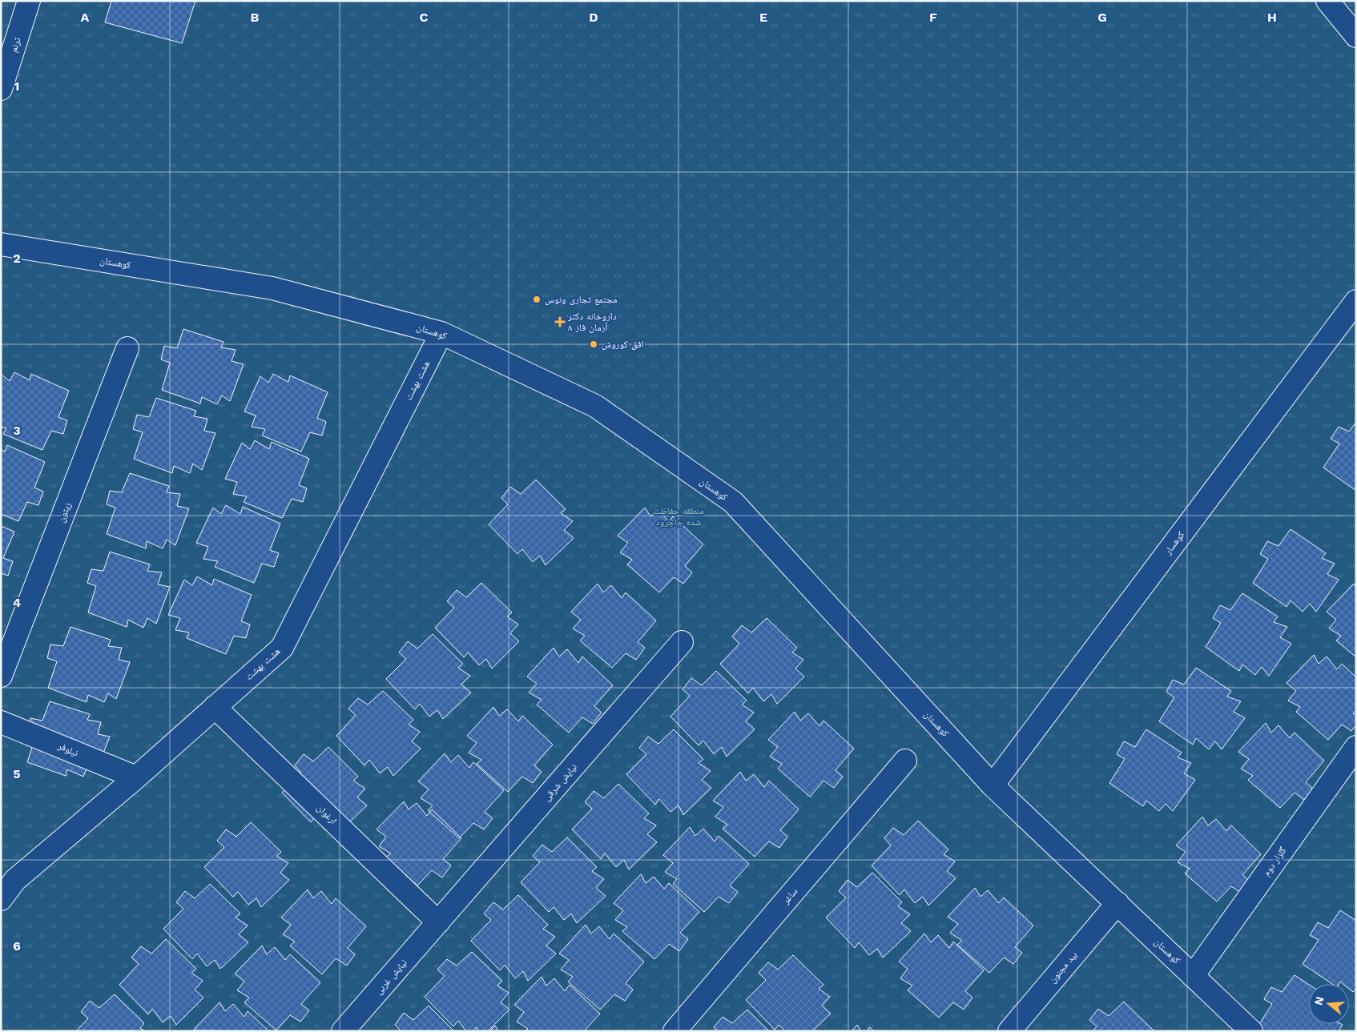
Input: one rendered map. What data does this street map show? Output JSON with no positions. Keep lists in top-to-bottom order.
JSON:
{
  "streets": {
    "street": [
      "ترنم",
      "کوهستان",
      "هشت بهشت",
      "زیتون",
      "کوهسار",
      "نیلوفر",
      "نیایش شرقی",
      "ارغوان",
      "گلزار دوم",
      "ساغر",
      "بید مجنون",
      "نیایش غربی"
    ]
  },
  "crossings": [
    ["کوهستان", "هشت بهشت"],
    ["کوهستان", "کوهسار"],
    ["کوهستان", "گلزار دوم"],
    ["کوهستان", "بید مجنون"],
    ["هشت بهشت", "نیلوفر"],
    ["هشت بهشت", "ارغوان"],
    ["نیایش شرقی", "ارغوان"],
    ["نیایش شرقی", "نیایش غربی"],
    ["ارغوان", "نیایش غربی"]
  ],
  "parks": ["منطقه حفاظت شده جاجرود"],
  "places": {
    "other": ["مجتمع تجاری ونوس", "افق کوروش"],
    "health": ["داروخانه دکتر آرمان فاز ۸"]
  },
  "north": "left",
  "grid": {
    "columns": [
      "A",
      "B",
      "C",
      "D",
      "E",
      "F",
      "G",
      "H"
    ],
    "rows": [
      "1",
      "2",
      "3",
      "4",
      "5",
      "6"
    ]
  }
}
